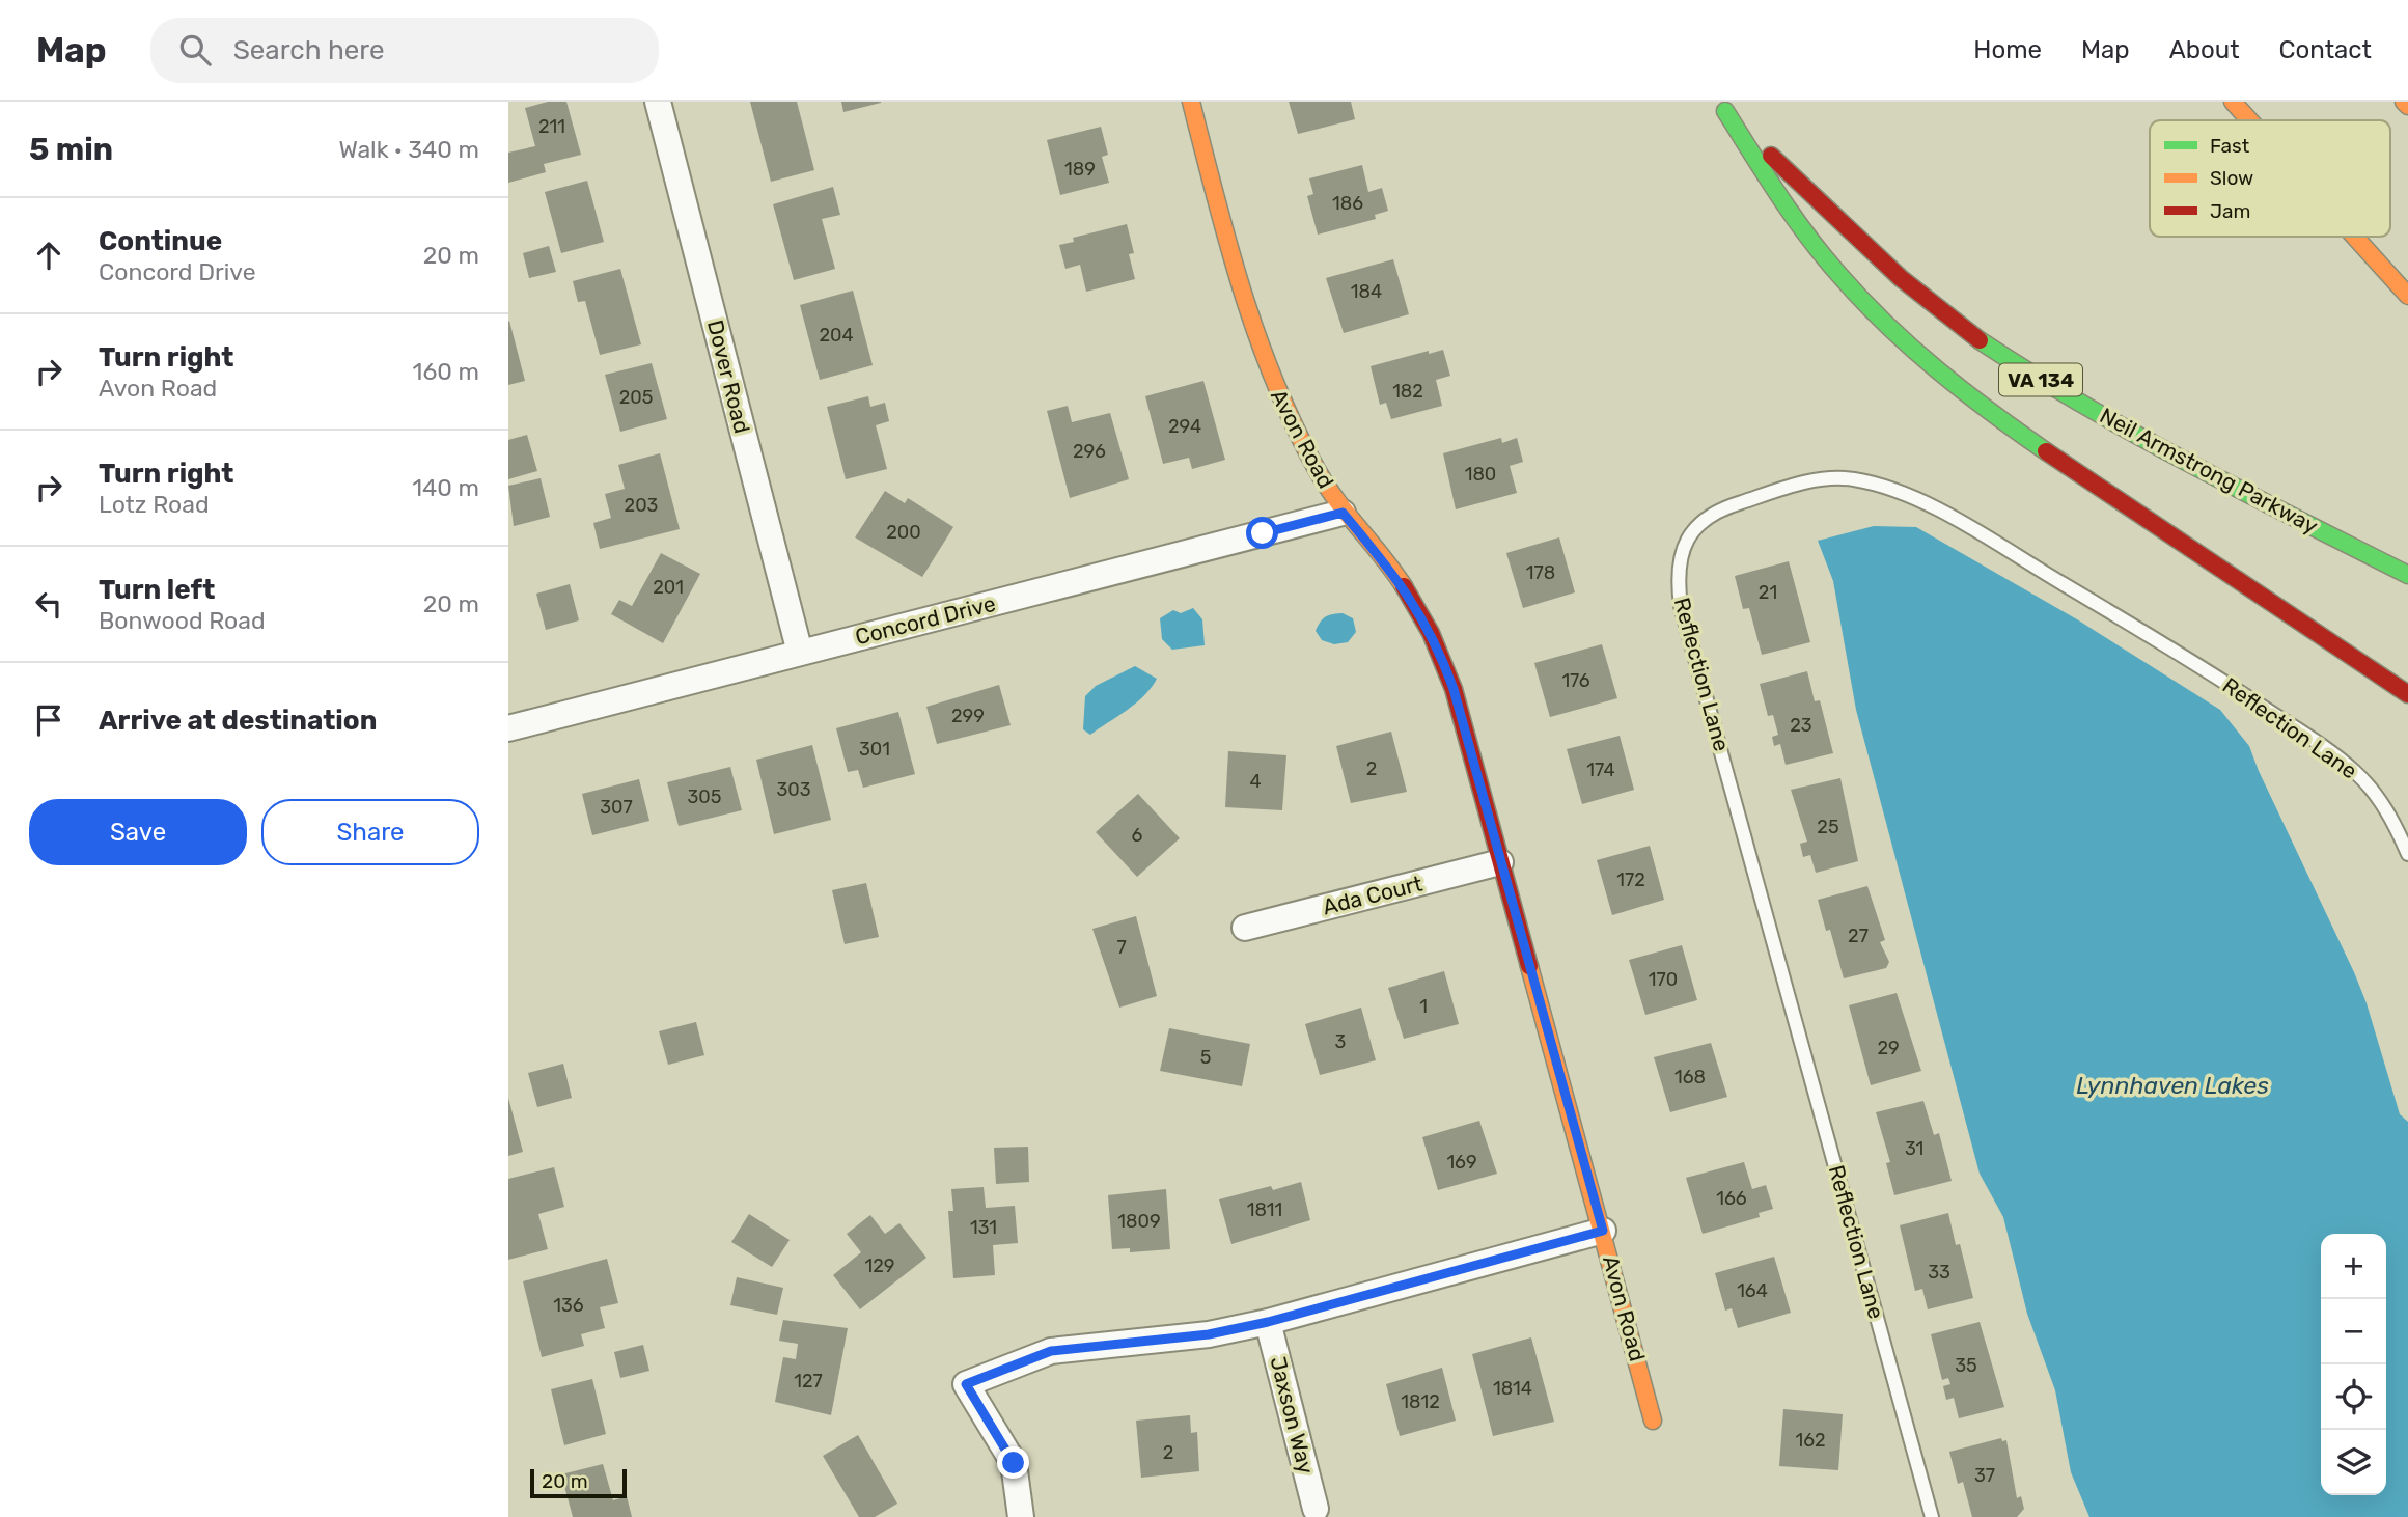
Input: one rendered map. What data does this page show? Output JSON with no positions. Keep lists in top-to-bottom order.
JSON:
{
  "streets": {
    "main road": ["VA 134", "Avon Road", "Neil Armstrong Parkway"],
    "street": [
      "Dover Road",
      "Concord Drive",
      "Ada Court",
      "Jaxson Way"
    ],
    "lane": ["Reflection Lane"]
  },
  "crossings": [
    ["Dover Road", "Concord Drive"],
    ["Avon Road", "Concord Drive"],
    ["Avon Road", "Ada Court"]
  ],
  "water": ["Lynnhaven Lakes"],
  "house_numbers": [
    "211",
    "189",
    "186",
    "184",
    "204",
    "182",
    "205",
    "294",
    "296",
    "180",
    "203",
    "200",
    "178",
    "201",
    "21",
    "176",
    "299",
    "23",
    "301",
    "2",
    "174",
    "4",
    "303",
    "305",
    "307",
    "25",
    "6",
    "172",
    "27",
    "7",
    "170",
    "1",
    "3",
    "29",
    "5",
    "168",
    "31",
    "169",
    "166",
    "1811",
    "1809",
    "131",
    "129",
    "33",
    "164",
    "136",
    "35",
    "127",
    "1814",
    "1812",
    "162",
    "2",
    "37"
  ],
  "legend": ["Fast", "Slow", "Jam"],
  "scale_bar": "20 m",
  "page": {
    "header": "Map",
    "search": "Search here",
    "nav": [
      "Home",
      "Map",
      "About",
      "Contact"
    ],
    "heading": ["5 min", "Walk · 340 m"],
    "list": [
      ["Continue", "Concord Drive", "20 m"],
      ["Turn right", "Avon Road", "160 m"],
      ["Turn right", "Lotz Road", "140 m"],
      ["Turn left", "Bonwood Road", "20 m"],
      "Arrive at destination"
    ],
    "buttons": ["Save", "Share"],
    "map_buttons": ["+", "−"],
    "scale": "20 m"
  }
}
